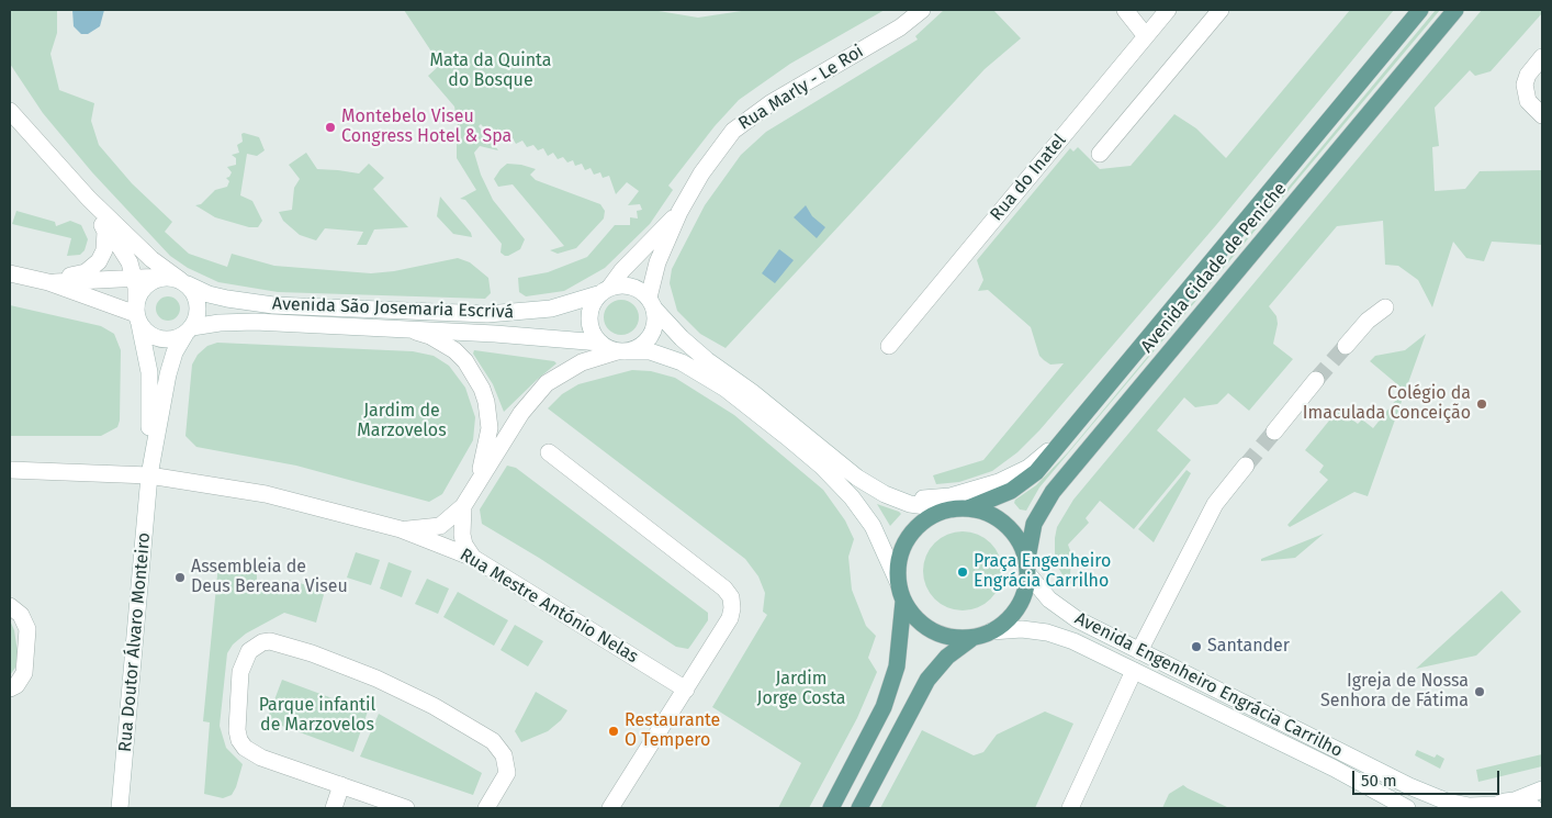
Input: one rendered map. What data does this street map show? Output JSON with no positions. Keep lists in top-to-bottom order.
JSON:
{
  "streets": {
    "main road": ["Avenida Cidade de Peniche"],
    "street": [
      "Rua Marly - Le Roi",
      "Rua do Inatel",
      "Avenida São Josemaria Escrivá",
      "Rua Mestre António Nelas",
      "Rua Doutor Álvaro Monteiro",
      "Avenida Engenheiro Engrácia Carrilho"
    ]
  },
  "crossings": [
    ["Rua Marly - Le Roi", "Avenida São Josemaria Escrivá"],
    ["Avenida Cidade de Peniche", "Avenida Engenheiro Engrácia Carrilho"],
    ["Avenida São Josemaria Escrivá", "Rua Doutor Álvaro Monteiro"],
    ["Rua Mestre António Nelas", "Rua Doutor Álvaro Monteiro"]
  ],
  "parks": [
    "Mata da Quinta do Bosque",
    "Jardim de Marzovelos",
    "Jardim Jorge Costa",
    "Parque infantil de Marzovelos"
  ],
  "places": [
    "Montebelo Viseu Congress Hotel & Spa",
    "Colégio da Imaculada Conceição",
    "Praça Engenheiro Engrácia Carrilho",
    "Assembleia de Deus Bereana Viseu",
    "Santander",
    "Igreja de Nossa Senhora de Fátima",
    "Restaurante O Tempero"
  ],
  "scale_bar": "50 m"
}
